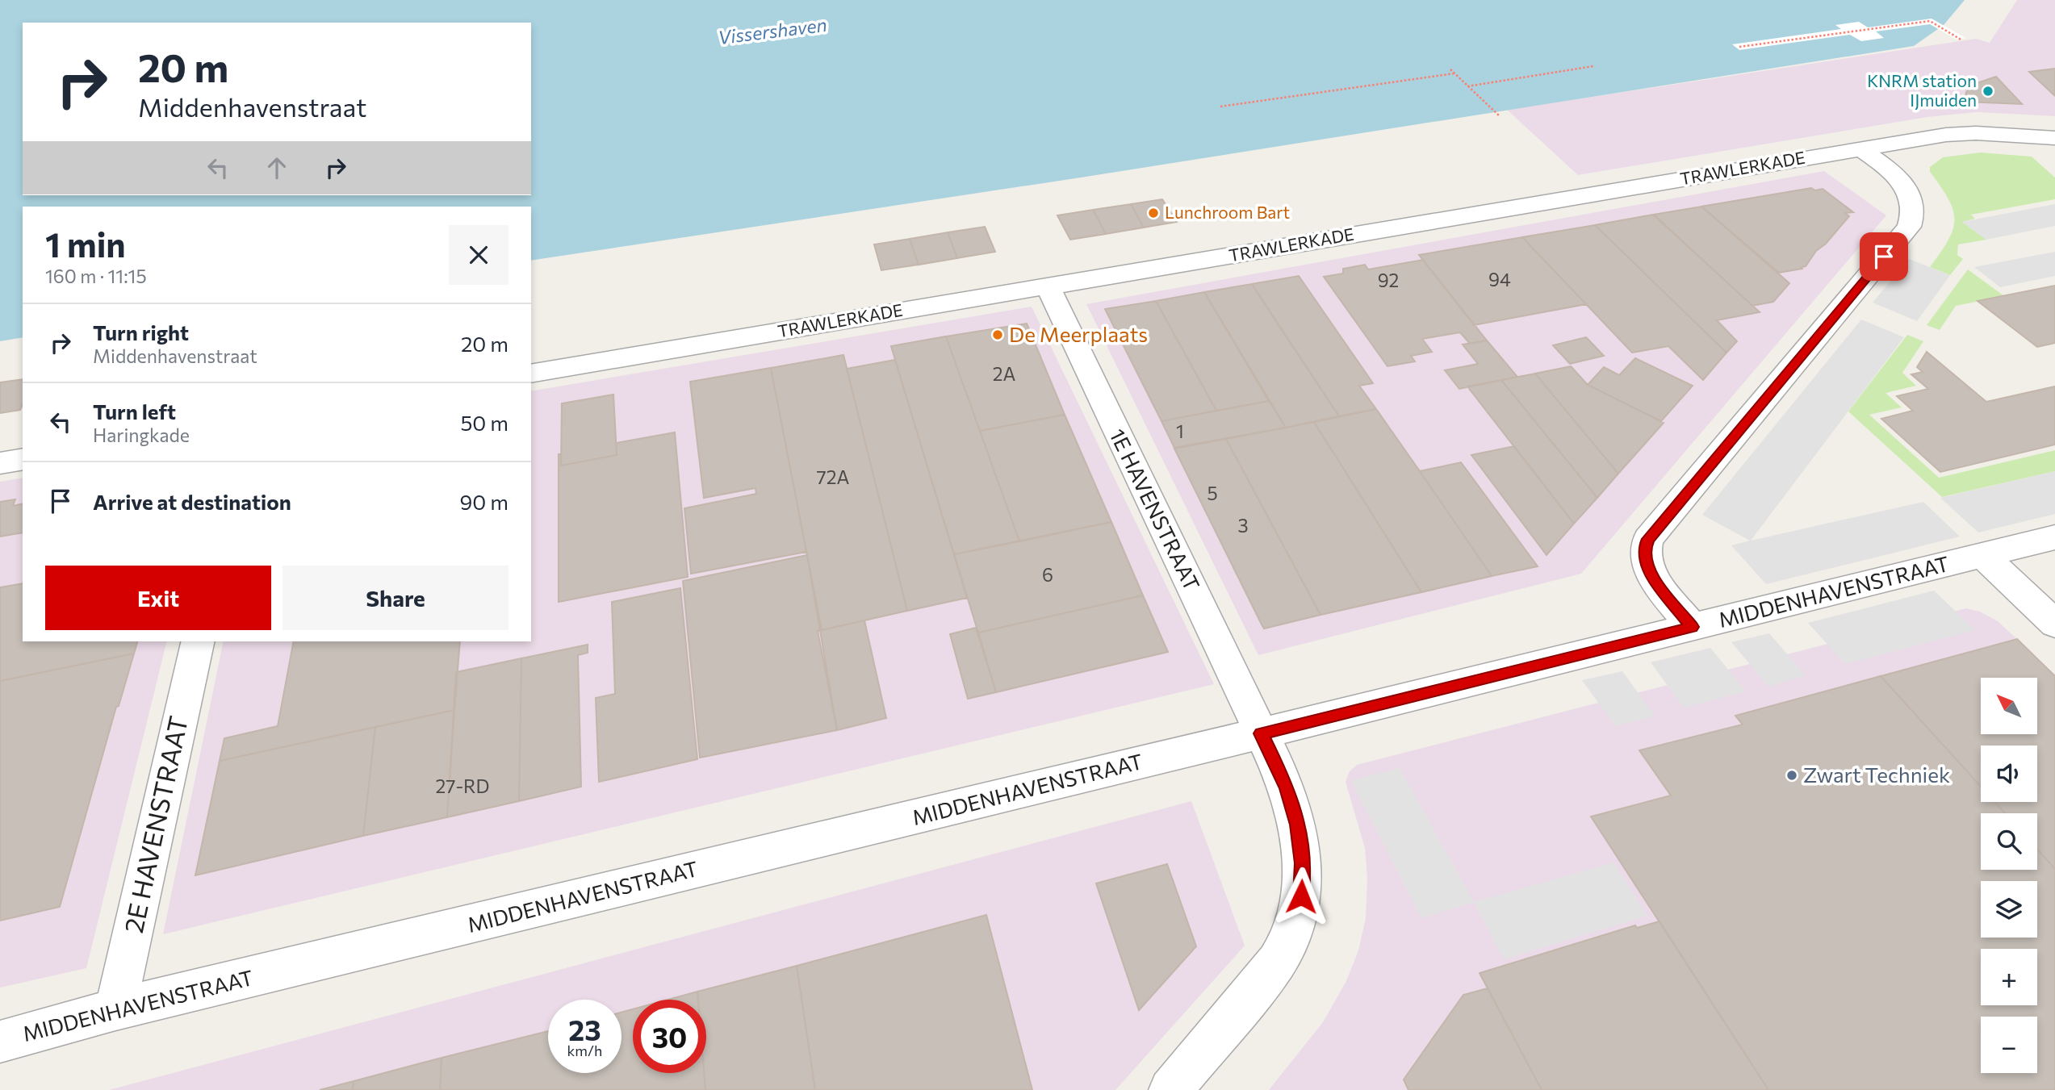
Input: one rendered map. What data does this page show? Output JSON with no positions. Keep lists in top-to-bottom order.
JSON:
{
  "streets": {
    "street": [
      "TRAWLERKADE",
      "1E HAVENSTRAAT",
      "MIDDENHAVENSTRAAT",
      "2E HAVENSTRAAT"
    ]
  },
  "crossings": [
    ["TRAWLERKADE", "1E HAVENSTRAAT"],
    ["1E HAVENSTRAAT", "MIDDENHAVENSTRAAT"],
    ["MIDDENHAVENSTRAAT", "2E HAVENSTRAAT"]
  ],
  "water": ["Vissershaven"],
  "places": [
    "KNRM station IJmuiden",
    "Lunchroom Bart",
    "De Meerplaats",
    "Zwart Techniek"
  ],
  "house_numbers": [
    "94",
    "92",
    "2A",
    "1",
    "72A",
    "5",
    "3",
    "6",
    "27-RD"
  ],
  "north": "top left",
  "page": {
    "turn": ["20 m", "Middenhavenstraat"],
    "heading": ["1 min", "160 m · 11:15"],
    "list": [
      {
        "name": "Turn right",
        "note": "Middenhavenstraat",
        "value": "20 m"
      },
      {
        "name": "Turn left",
        "note": "Haringkade",
        "value": "50 m"
      },
      {
        "name": "Arrive at destination",
        "value": "90 m"
      }
    ],
    "buttons": ["Exit", "Share"],
    "map_buttons": ["+", "−"],
    "speed": "23 km/h",
    "limit": "30"
  }
}
